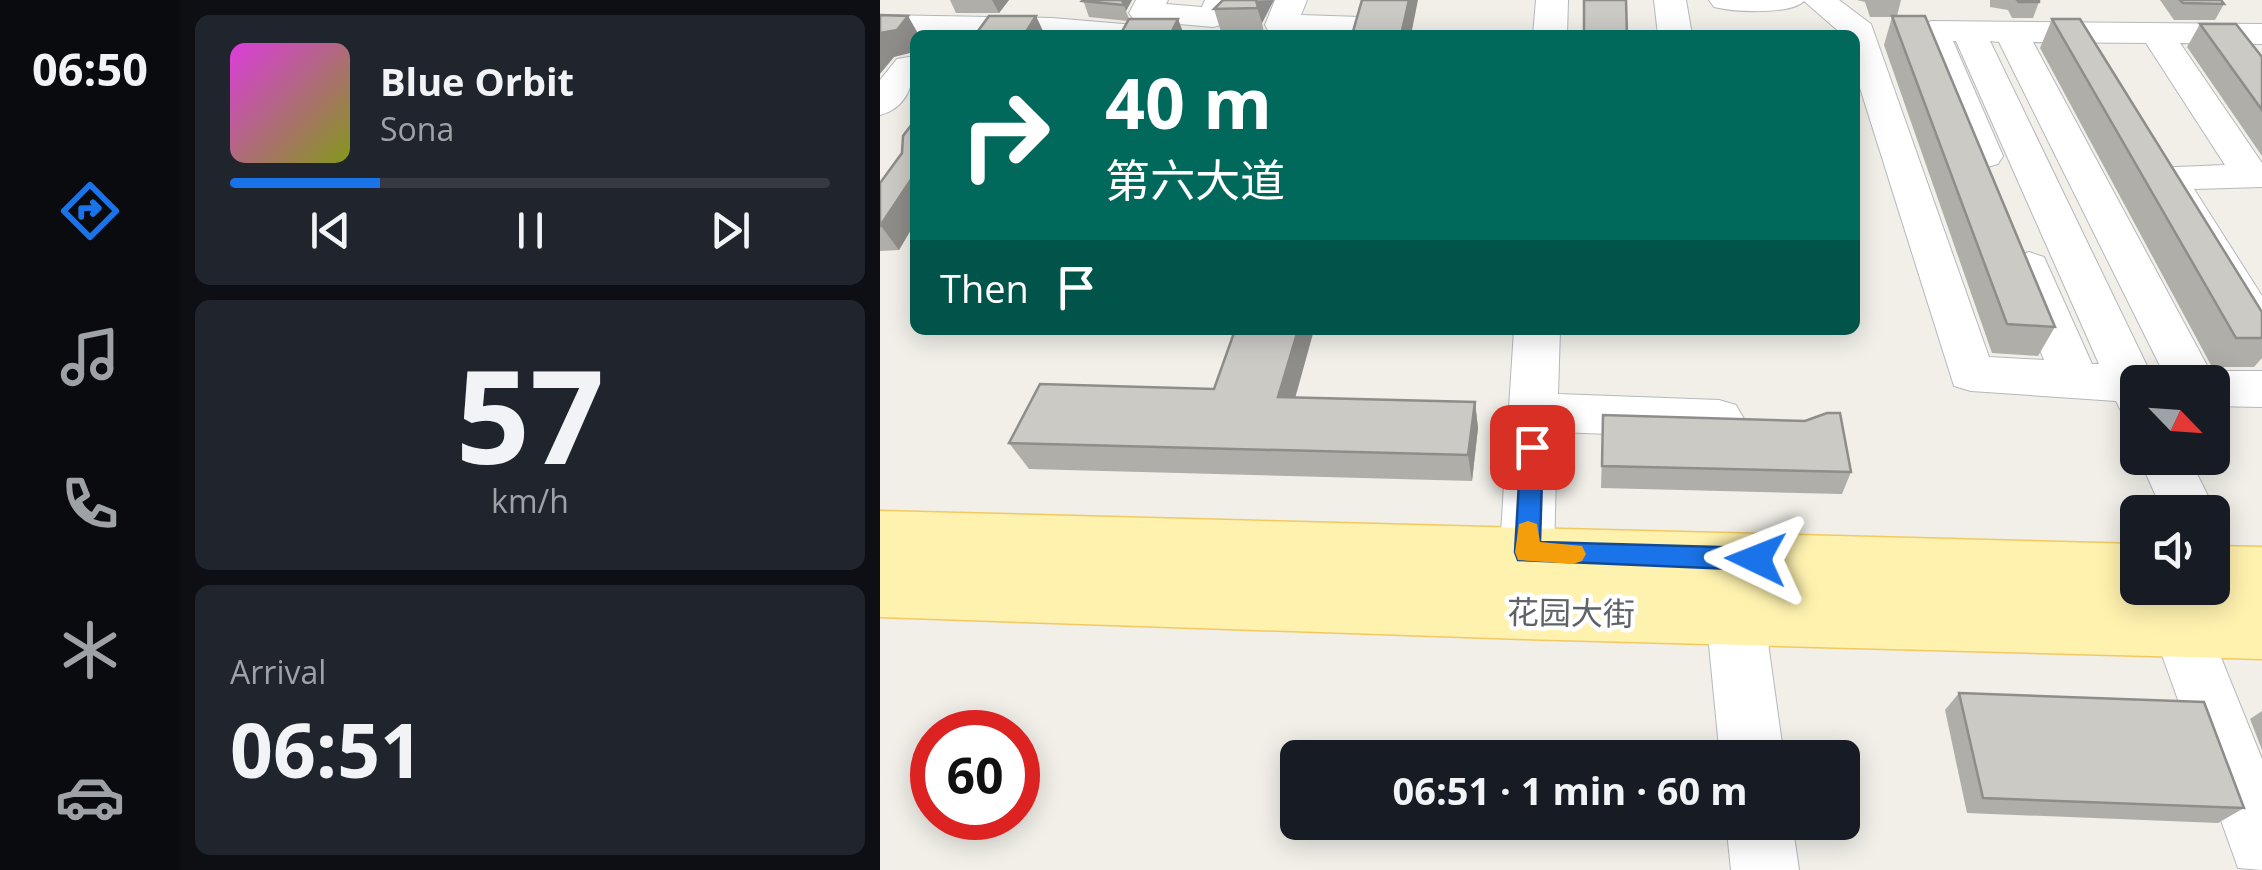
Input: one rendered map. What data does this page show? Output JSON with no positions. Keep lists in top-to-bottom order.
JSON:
{
  "streets": {
    "main road": ["花园大街"]
  },
  "north": "bottom right",
  "page": {
    "tabs": "06:50",
    "turn": ["40 m", "第六大道"],
    "song": ["Blue Orbit", "Sona"],
    "then": "Then",
    "tile": [
      ["57", "km/h"],
      ["Arrival", "06:51"]
    ],
    "limit": "60",
    "trip": "06:51 · 1 min · 60 m"
  }
}
